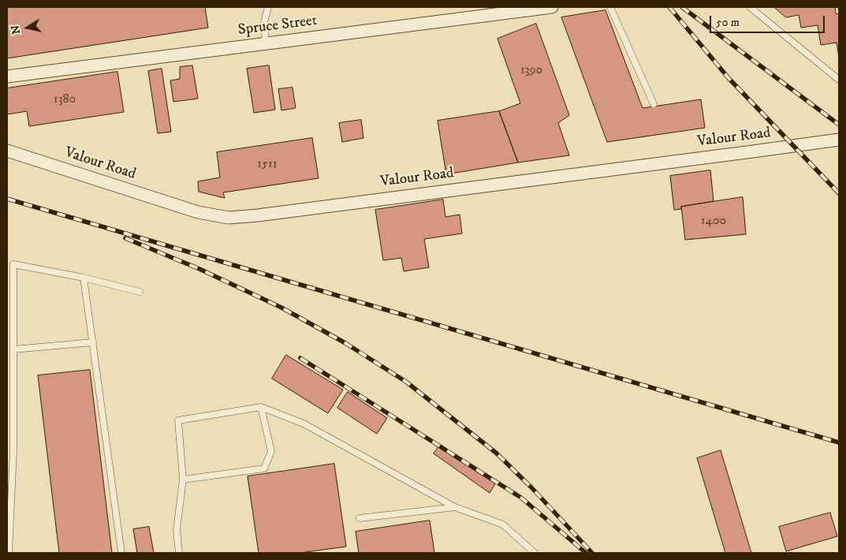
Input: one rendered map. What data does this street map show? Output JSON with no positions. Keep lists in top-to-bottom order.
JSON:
{
  "streets": {
    "street": ["Spruce Street", "Valour Road"]
  },
  "house_numbers": [
    "1390",
    "1380",
    "1511",
    "1400"
  ],
  "scale_bar": "50 m",
  "north": "left"
}
